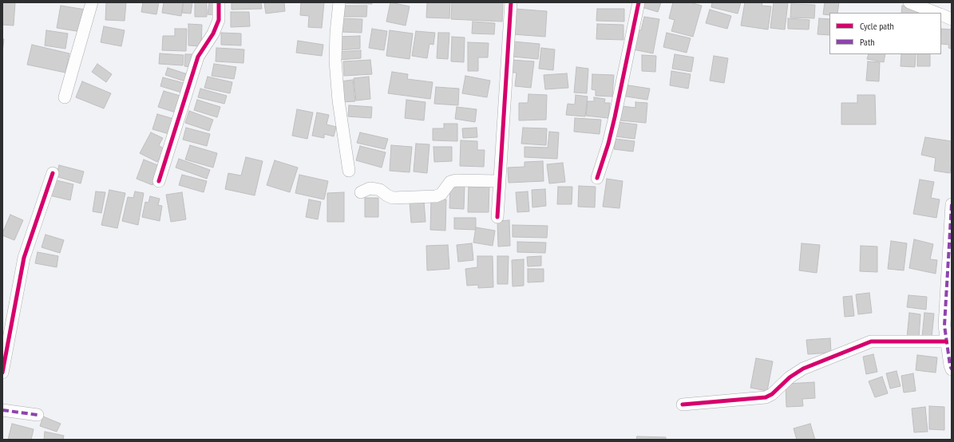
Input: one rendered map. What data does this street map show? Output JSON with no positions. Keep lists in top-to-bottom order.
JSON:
{
  "legend": ["Cycle path", "Path"]
}
